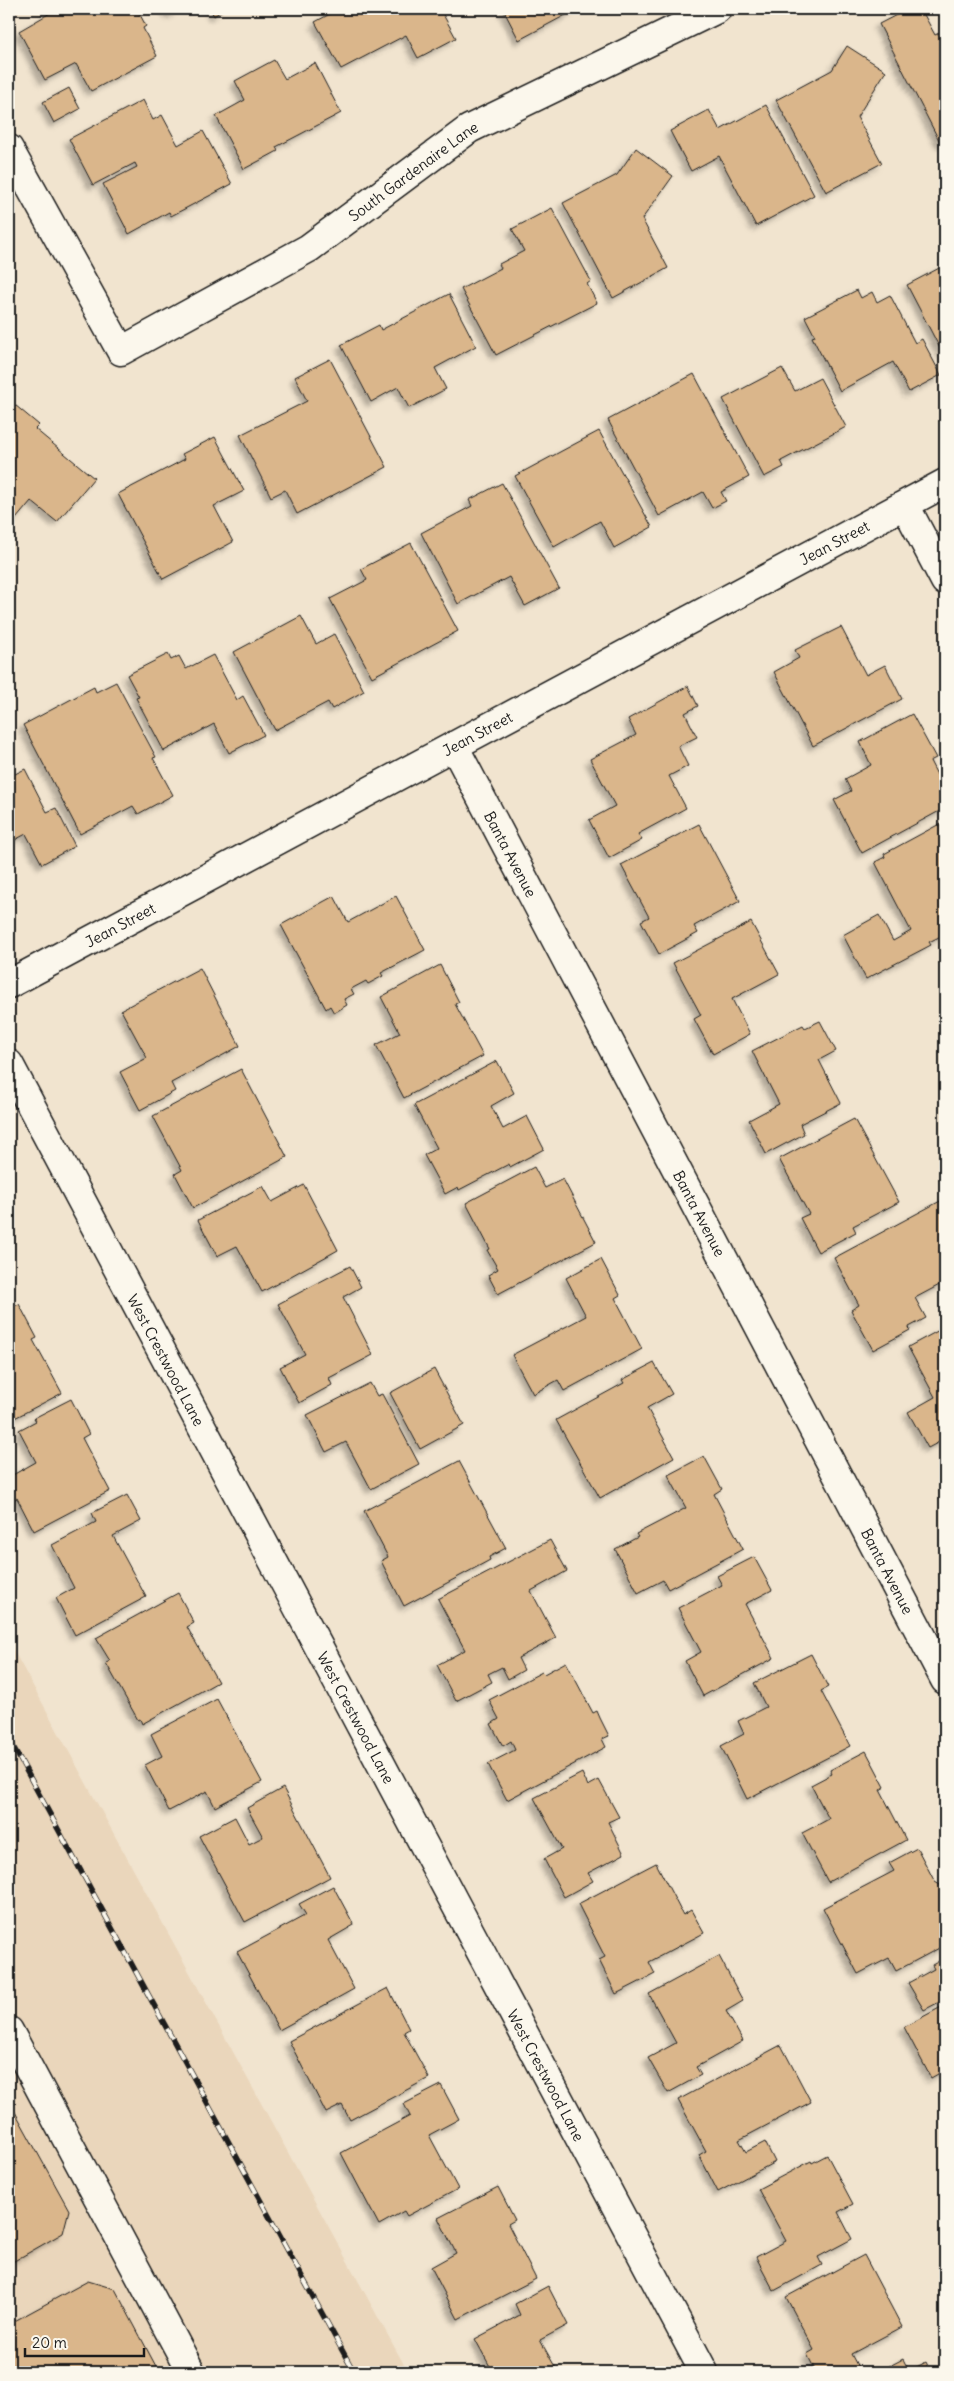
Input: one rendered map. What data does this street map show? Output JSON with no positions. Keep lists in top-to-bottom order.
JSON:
{
  "streets": {
    "street": [
      "South Gardenaire Lane",
      "Jean Street",
      "Banta Avenue",
      "West Crestwood Lane"
    ]
  },
  "crossings": [
    ["Jean Street", "Banta Avenue"]
  ],
  "scale_bar": "20 m"
}
